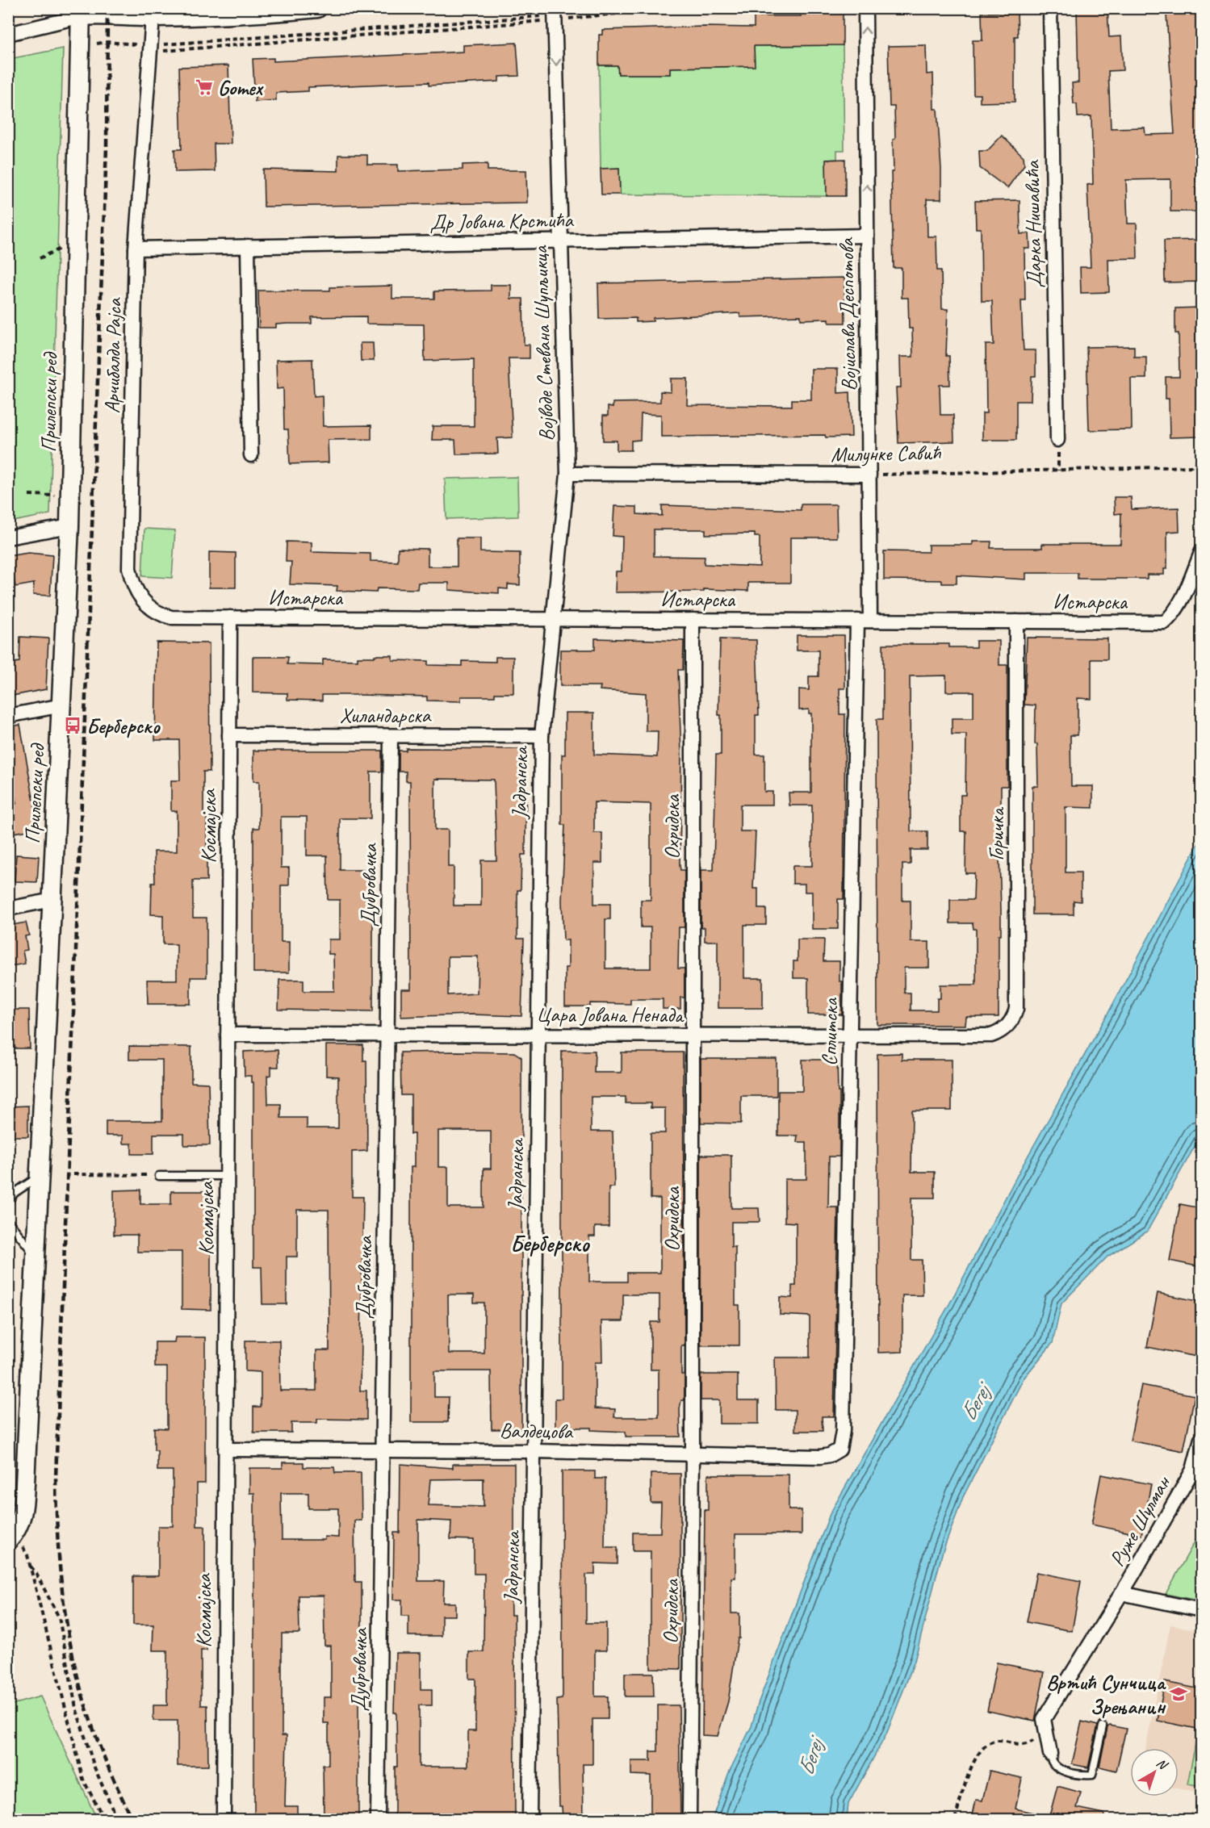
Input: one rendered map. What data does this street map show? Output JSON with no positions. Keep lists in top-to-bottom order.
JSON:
{
  "streets": {
    "street": [
      "Др Јована Крстића",
      "Дарка Нишавића",
      "Војислава Деспотова",
      "Војводе Стевана Шупљикца",
      "Арчибалда Рајса",
      "Прилепски ред",
      "Милунке Савић",
      "Истарска",
      "Хиландарска",
      "Јадранска",
      "Космајска",
      "Охридска",
      "Горичка",
      "Дубровачка",
      "Цара Јована Ненада",
      "Сплитска",
      "Валдецова",
      "Руже Шулман"
    ]
  },
  "crossings": [
    ["Др Јована Крстића", "Војислава Деспотова"],
    ["Др Јована Крстића", "Војводе Стевана Шупљикца"],
    ["Др Јована Крстића", "Арчибалда Рајса"],
    ["Војислава Деспотова", "Милунке Савић"],
    ["Војислава Деспотова", "Истарска"],
    ["Војислава Деспотова", "Сплитска"],
    ["Војводе Стевана Шупљикца", "Милунке Савић"],
    ["Војводе Стевана Шупљикца", "Истарска"],
    ["Војводе Стевана Шупљикца", "Јадранска"],
    ["Арчибалда Рајса", "Истарска"],
    ["Арчибалда Рајса", "Космајска"],
    ["Истарска", "Јадранска"],
    ["Истарска", "Космајска"],
    ["Истарска", "Охридска"],
    ["Истарска", "Горичка"],
    ["Истарска", "Сплитска"],
    ["Хиландарска", "Јадранска"],
    ["Хиландарска", "Космајска"],
    ["Хиландарска", "Дубровачка"],
    ["Јадранска", "Цара Јована Ненада"],
    ["Јадранска", "Валдецова"],
    ["Космајска", "Цара Јована Ненада"],
    ["Космајска", "Валдецова"],
    ["Охридска", "Цара Јована Ненада"],
    ["Охридска", "Валдецова"],
    ["Горичка", "Цара Јована Ненада"],
    ["Дубровачка", "Цара Јована Ненада"],
    ["Дубровачка", "Валдецова"],
    ["Цара Јована Ненада", "Сплитска"],
    ["Сплитска", "Валдецова"]
  ],
  "one_way": ["Војислава Деспотова", "Војводе Стевана Шупљикца"],
  "districts": ["Берберско"],
  "water": ["Бегеј"],
  "places": {
    "supermarket": ["Gomex"],
    "bus stop": ["Берберско"],
    "school or university": ["Вртић Сунчица Зрењанин"]
  },
  "north": "top right"
}
